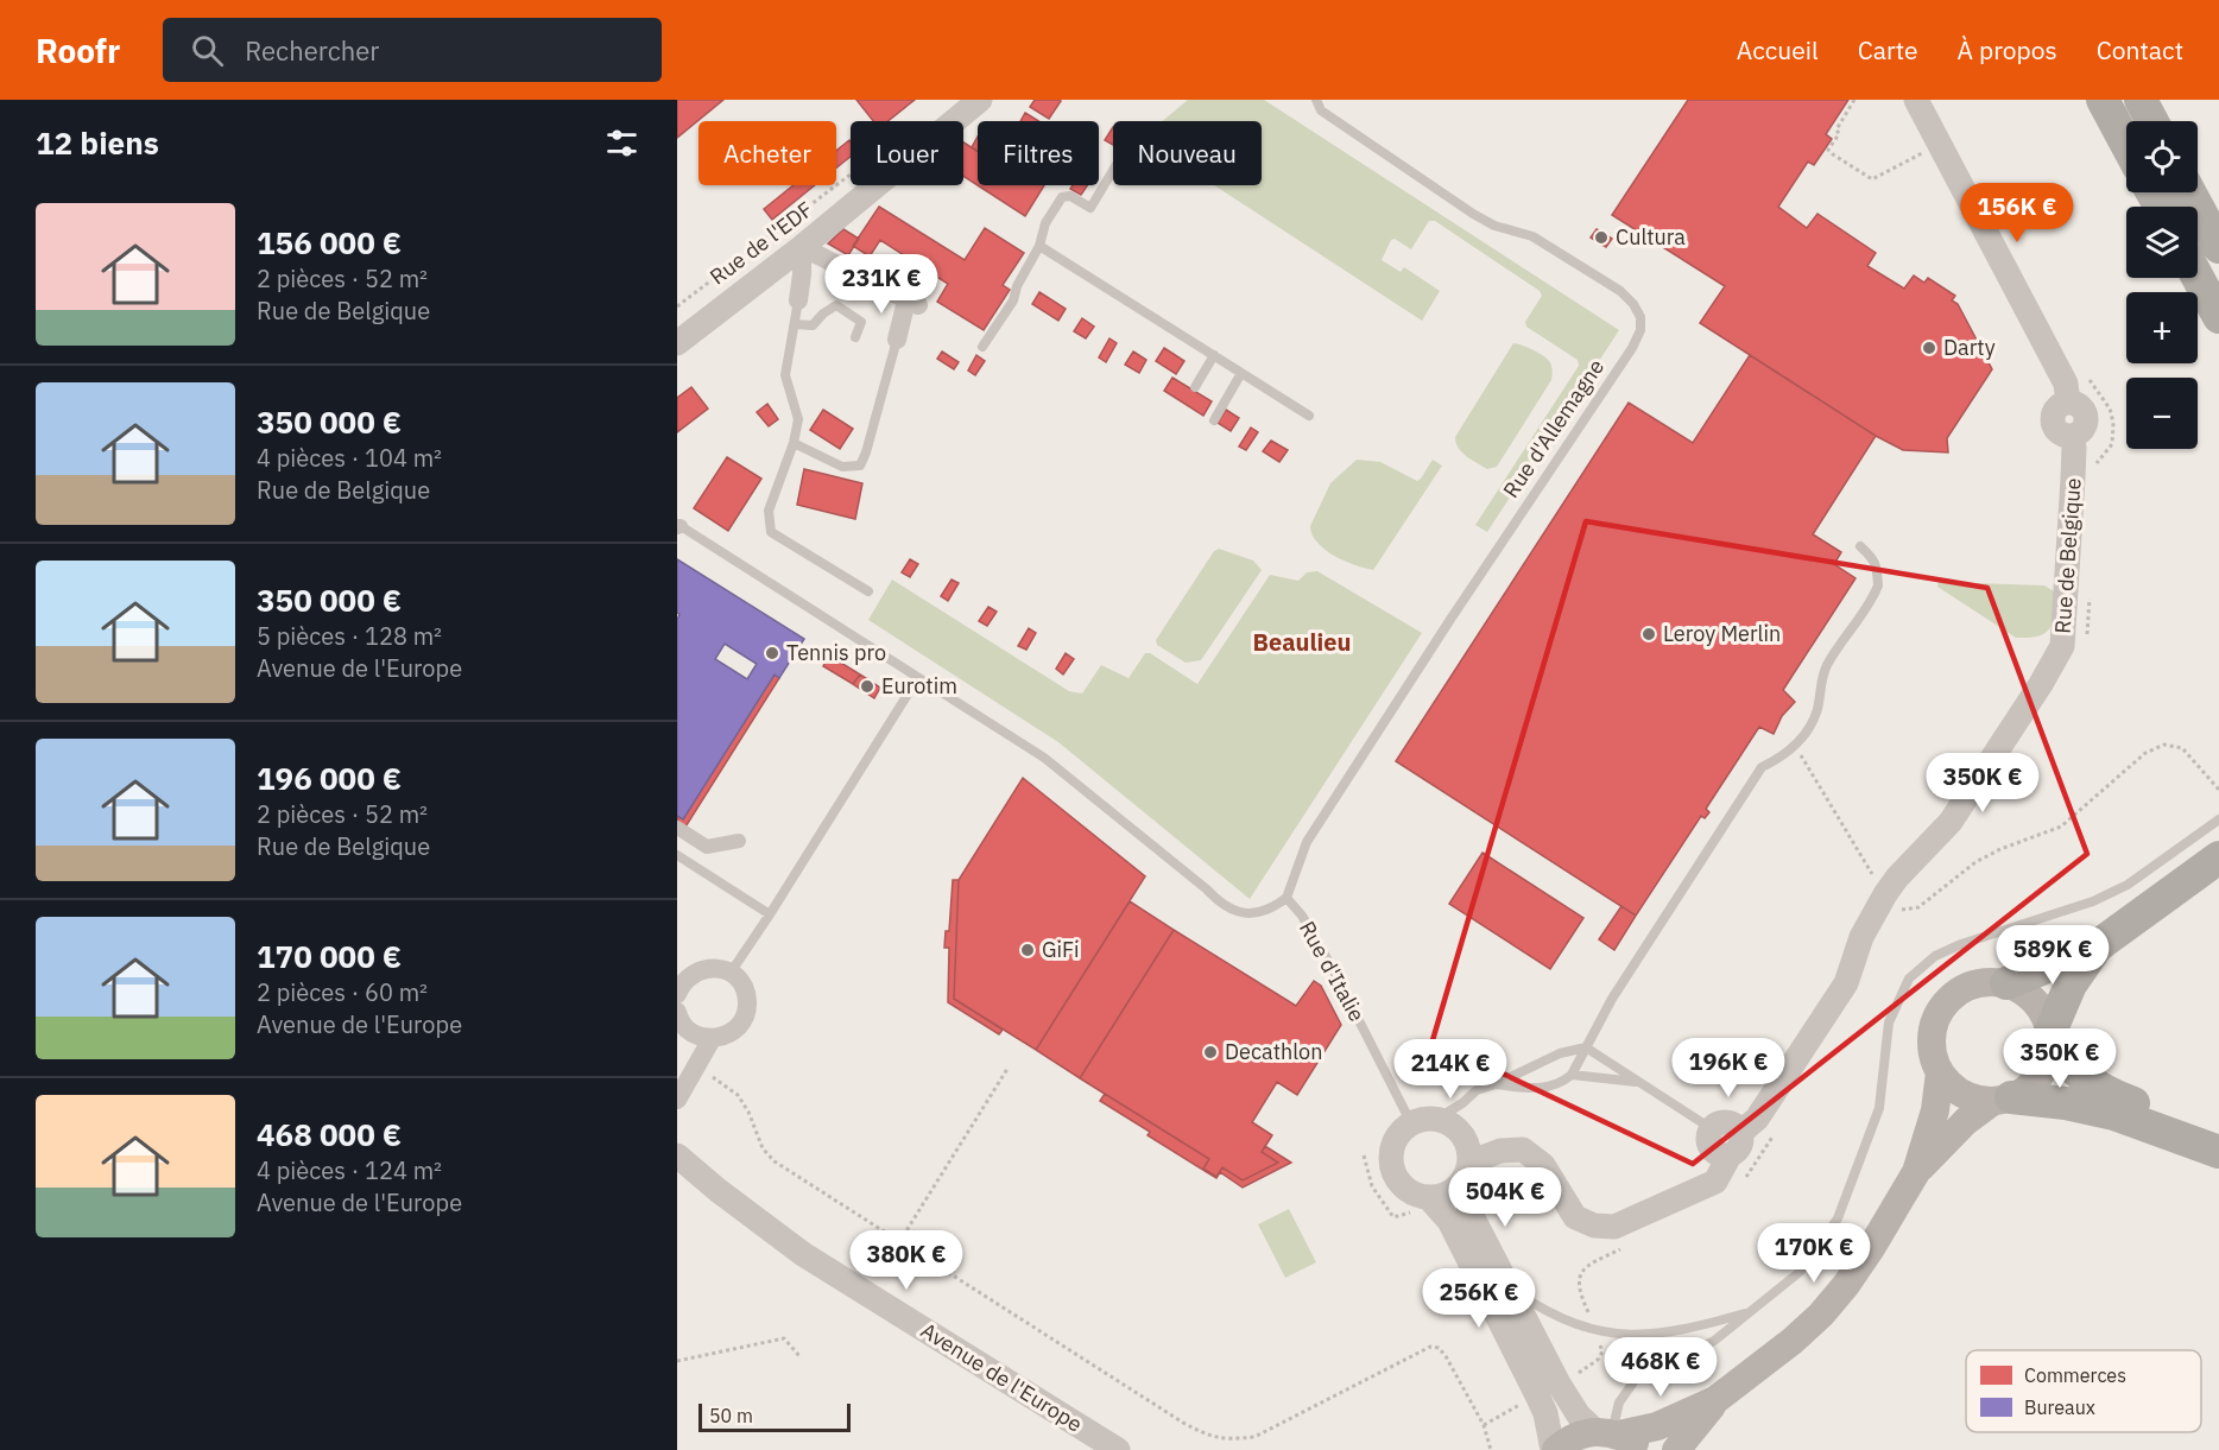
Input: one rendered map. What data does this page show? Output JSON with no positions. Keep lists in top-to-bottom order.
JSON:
{
  "streets": {
    "street": ["Rue de l'EDF", "Rue de Belgique", "Avenue de l'Europe"],
    "lane": ["Rue d'Allemagne", "Rue d'Italie"]
  },
  "crossings": [
    ["Rue d'Allemagne", "Rue d'Italie"]
  ],
  "districts": ["Beaulieu"],
  "places": [
    "Cultura",
    "Darty",
    "Leroy Merlin",
    "Tennis pro",
    "Eurotim",
    "GiFi",
    "Decathlon"
  ],
  "legend": ["Commerces", "Bureaux"],
  "scale_bar": "50 m",
  "page": {
    "header": "Roofr",
    "search": "Rechercher",
    "nav": [
      "Accueil",
      "Carte",
      "À propos",
      "Contact"
    ],
    "heading": "12 biens",
    "map_buttons": ["+", "−"],
    "chip": [
      "Acheter",
      "Louer",
      "Filtres",
      "Nouveau"
    ],
    "price": [
      "156K €",
      "231K €",
      "350K €",
      "589K €",
      "350K €",
      "196K €",
      "214K €",
      "504K €",
      "170K €",
      "380K €",
      "256K €",
      "468K €"
    ],
    "list": [
      {
        "name": "156 000 €",
        "note": "2 pièces · 52 m² · Rue de Belgique"
      },
      {
        "name": "350 000 €",
        "note": "4 pièces · 104 m² · Rue de Belgique"
      },
      {
        "name": "350 000 €",
        "note": "5 pièces · 128 m² · Avenue de l'Europe"
      },
      {
        "name": "196 000 €",
        "note": "2 pièces · 52 m² · Rue de Belgique"
      },
      {
        "name": "170 000 €",
        "note": "2 pièces · 60 m² · Avenue de l'Europe"
      },
      {
        "name": "468 000 €",
        "note": "4 pièces · 124 m² · Avenue de l'Europe"
      }
    ],
    "scale": "50 m"
  }
}
